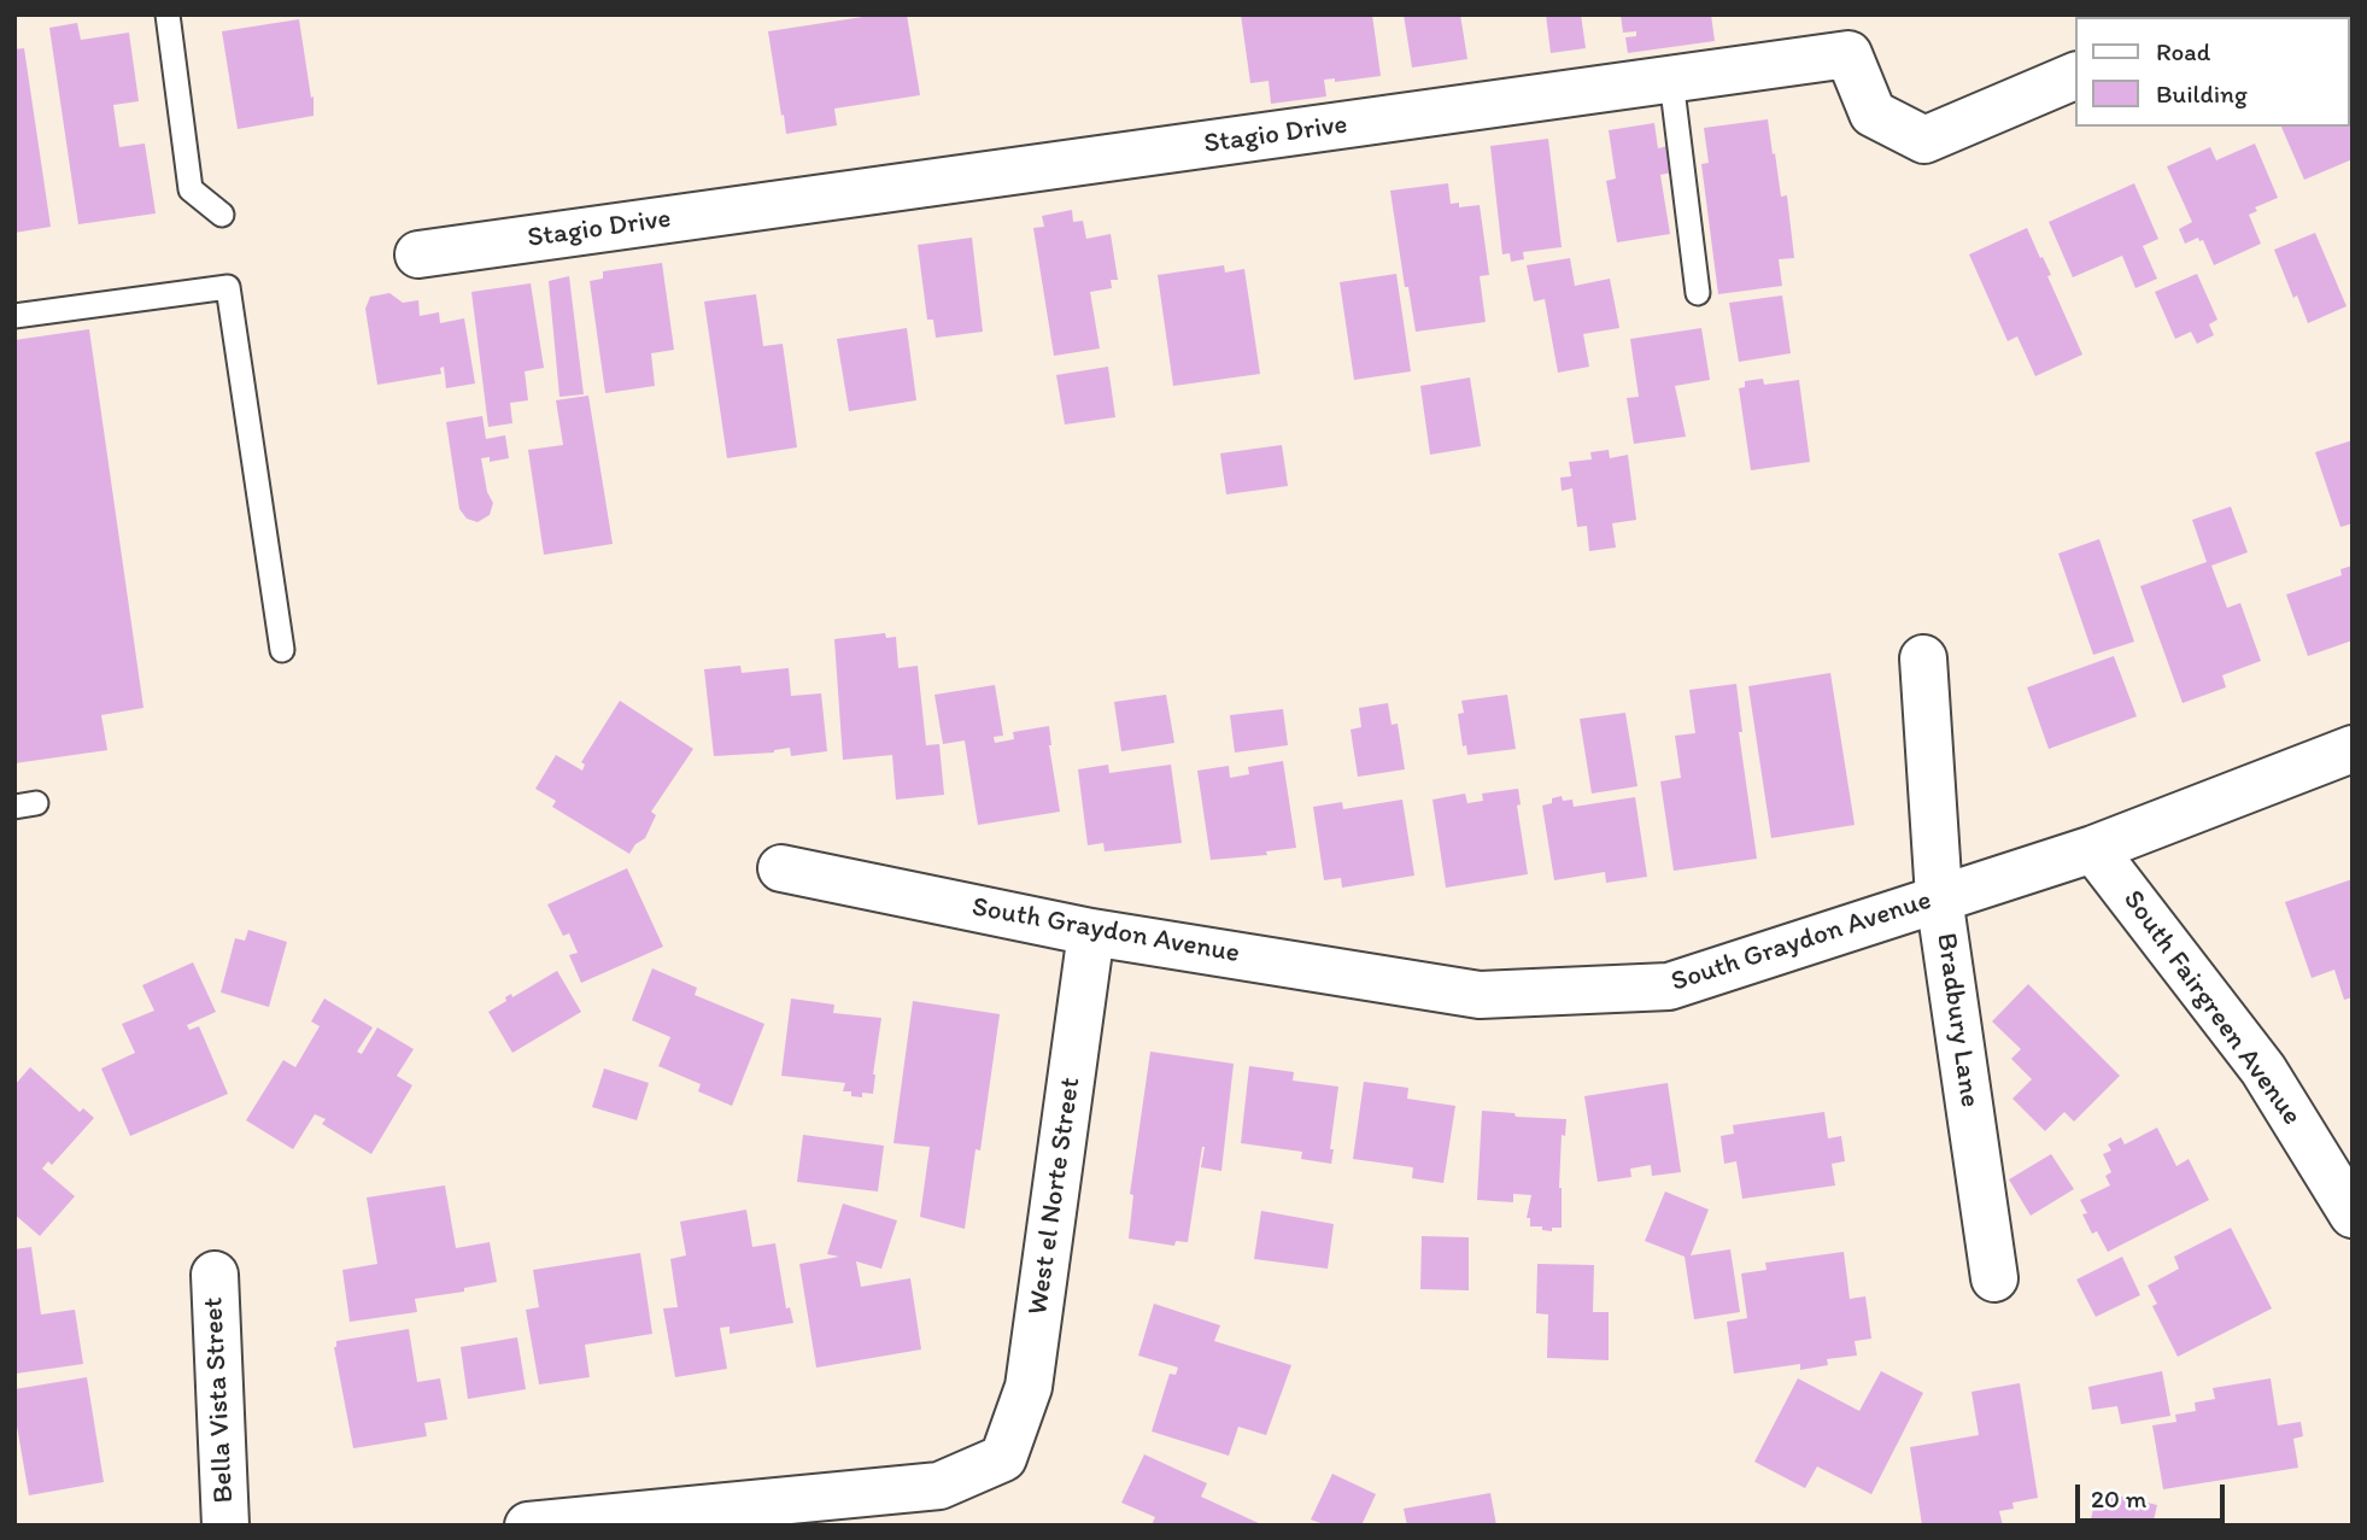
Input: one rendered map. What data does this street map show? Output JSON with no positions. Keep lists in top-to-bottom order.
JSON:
{
  "streets": {
    "street": [
      "Stagio Drive",
      "South Graydon Avenue",
      "South Fairgreen Avenue",
      "Bradbury Lane",
      "West el Norte Street",
      "Bella Vista Street"
    ]
  },
  "crossings": [
    ["South Graydon Avenue", "South Fairgreen Avenue"],
    ["South Graydon Avenue", "Bradbury Lane"],
    ["South Graydon Avenue", "West el Norte Street"]
  ],
  "legend": ["Road", "Building"],
  "scale_bar": "20 m"
}
